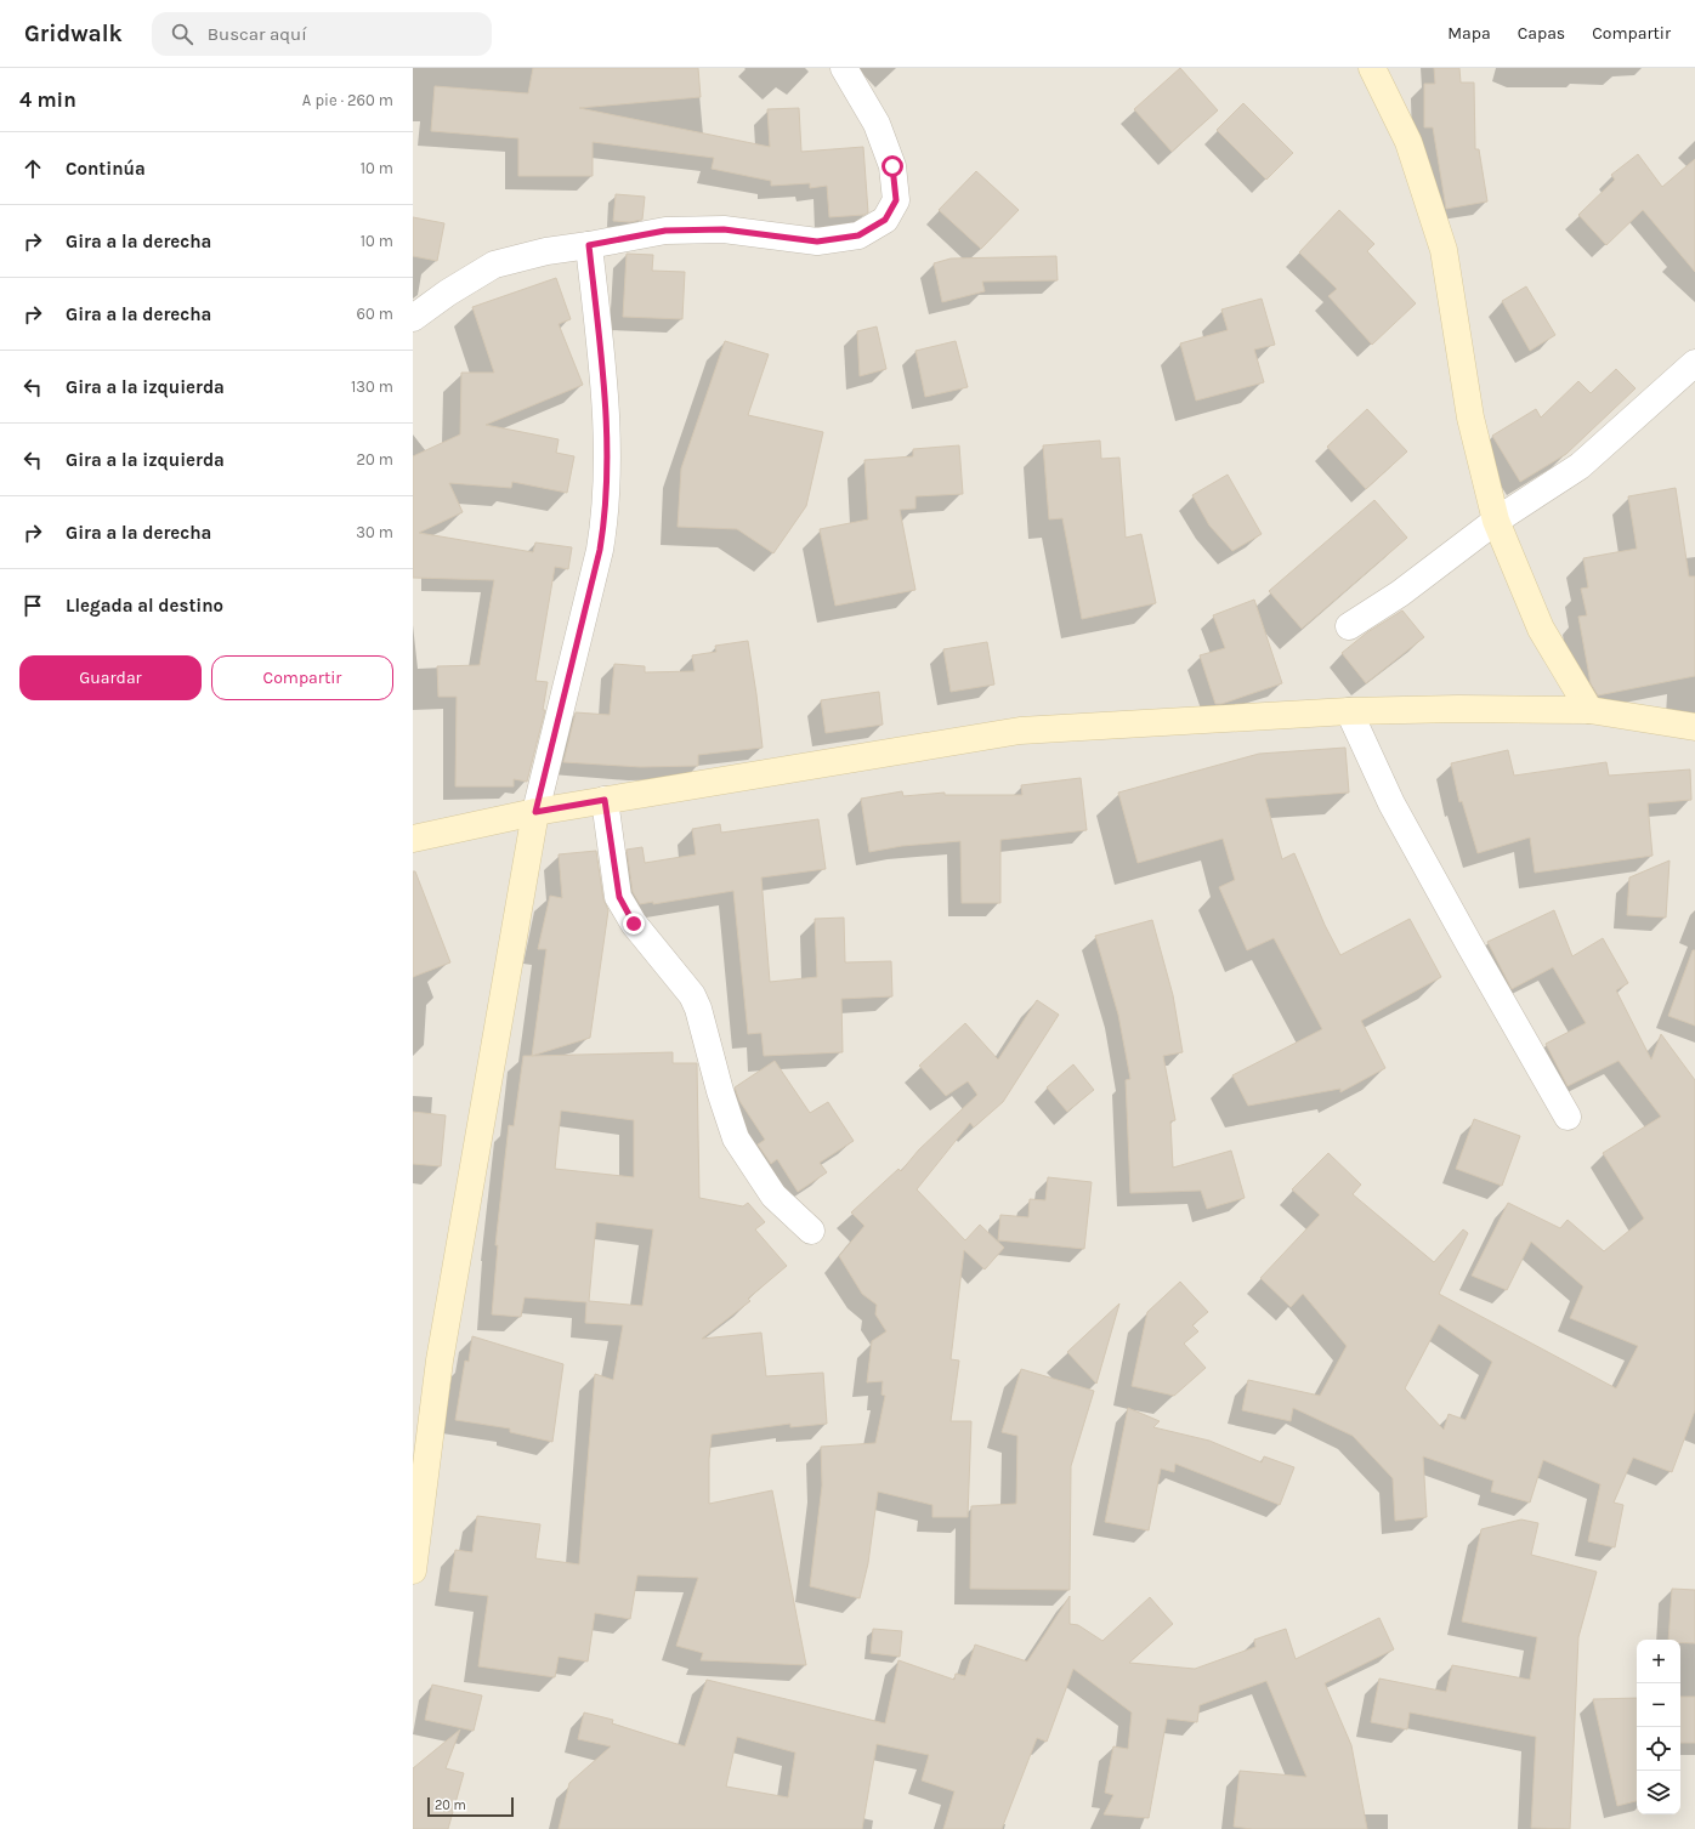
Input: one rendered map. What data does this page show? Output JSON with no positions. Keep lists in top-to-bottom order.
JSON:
{
  "scale_bar": "20 m",
  "page": {
    "header": "Gridwalk",
    "search": "Buscar aquí",
    "nav": ["Mapa", "Capas", "Compartir"],
    "heading": ["4 min", "A pie · 260 m"],
    "list": [
      ["Continúa", "10 m"],
      ["Gira a la derecha", "10 m"],
      ["Gira a la derecha", "60 m"],
      ["Gira a la izquierda", "130 m"],
      ["Gira a la izquierda", "20 m"],
      ["Gira a la derecha", "30 m"],
      "Llegada al destino"
    ],
    "buttons": ["Guardar", "Compartir"],
    "map_buttons": ["+", "−"],
    "scale": "20 m"
  }
}
